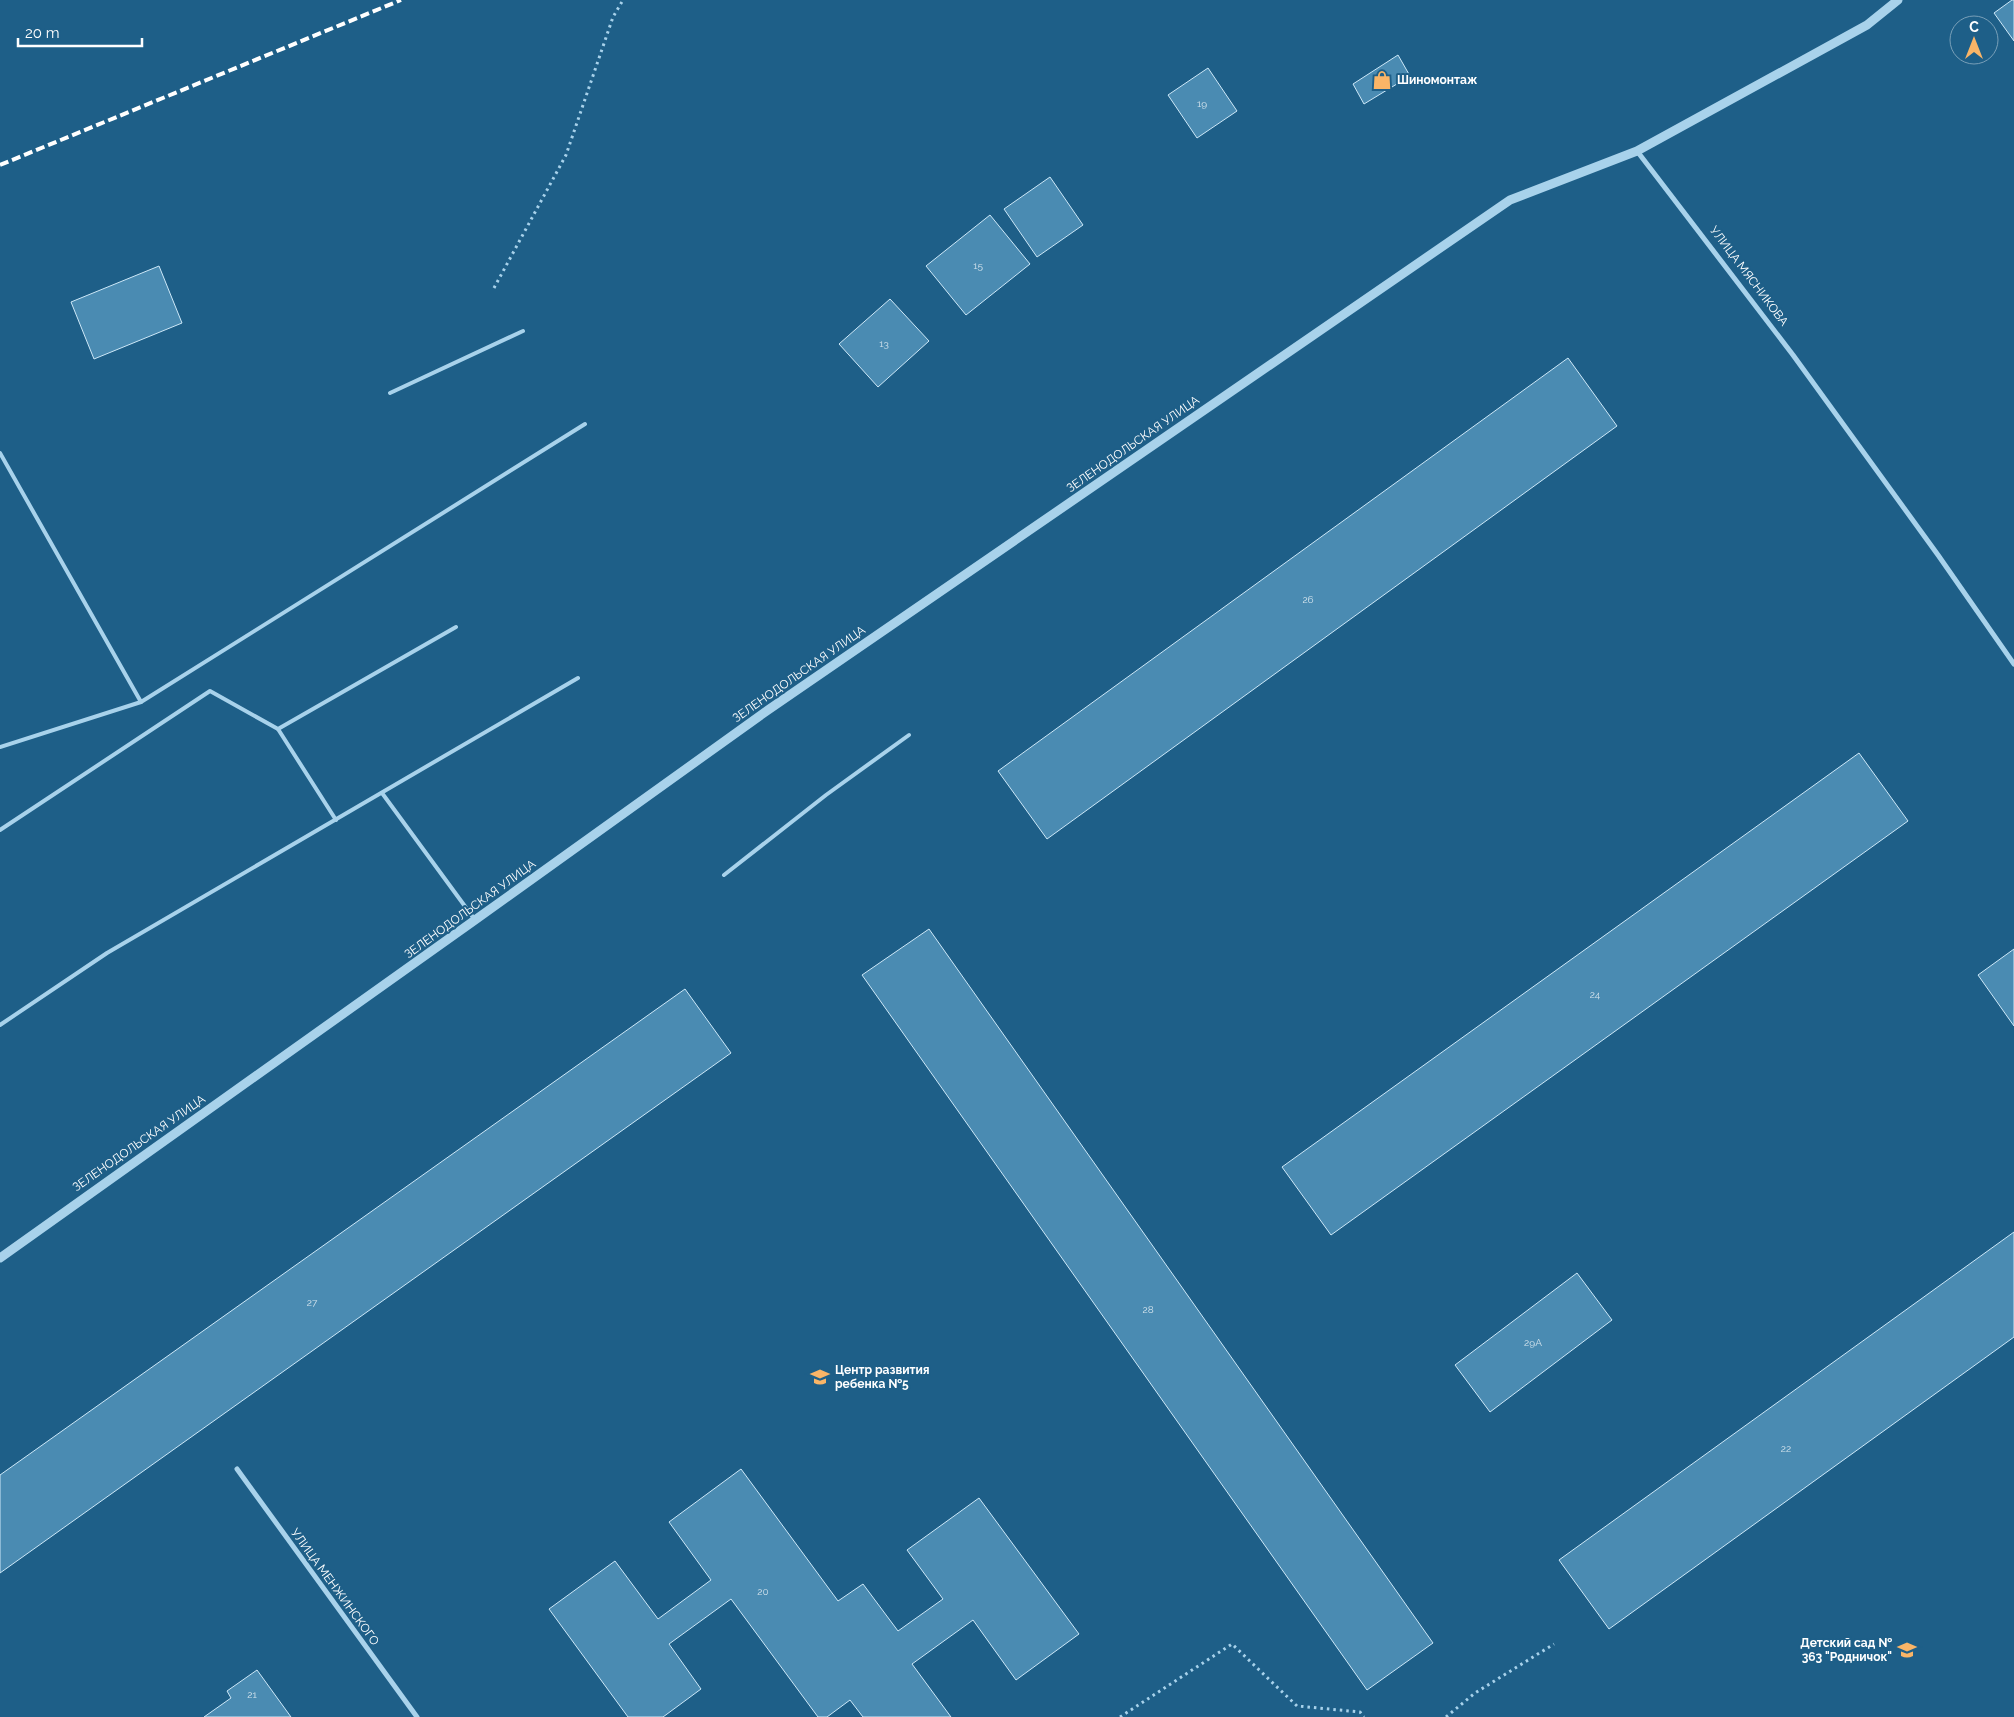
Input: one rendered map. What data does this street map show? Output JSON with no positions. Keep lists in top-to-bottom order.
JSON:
{
  "streets": {
    "street": ["УЛИЦА МЯСНИКОВА", "ЗЕЛЕНОДОЛЬСКАЯ УЛИЦА", "УЛИЦА МЕНЖИНСКОГО"]
  },
  "crossings": [
    ["УЛИЦА МЯСНИКОВА", "ЗЕЛЕНОДОЛЬСКАЯ УЛИЦА"]
  ],
  "places": {
    "shop": ["Шиномонтаж"],
    "school or university": ["Центр развития ребенка №5", "Детский сад № 363 \"Родничок\""]
  },
  "house_numbers": [
    "19",
    "15",
    "13",
    "26",
    "24",
    "27",
    "28",
    "29А",
    "22",
    "20",
    "21"
  ],
  "scale_bar": "20 m",
  "north": "top"
}
